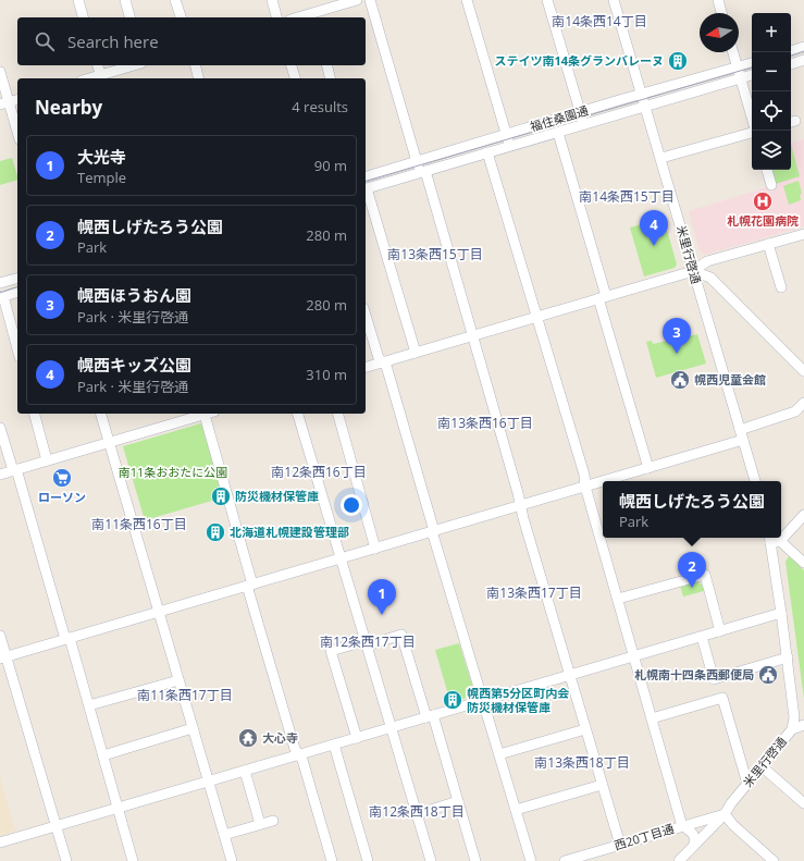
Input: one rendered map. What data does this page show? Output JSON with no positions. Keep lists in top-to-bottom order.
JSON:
{
  "streets": {
    "street": ["福住桑園通", "米里行啓通", "西20丁目通"]
  },
  "crossings": [
    ["福住桑園通", "米里行啓通"],
    ["米里行啓通", "西20丁目通"]
  ],
  "districts": [
    "南14条西14丁目",
    "南14条西15丁目",
    "南13条西15丁目",
    "南13条西16丁目",
    "南12条西16丁目",
    "南11条西16丁目",
    "南13条西17丁目",
    "南12条西17丁目",
    "南11条西17丁目",
    "南13条西18丁目",
    "南12条西18丁目"
  ],
  "parks": ["南11条おおたに公園"],
  "places": {
    "building": [
      "ステイツ南14条グランバレーヌ",
      "防災機材保管庫",
      "北海道札幌建設管理部",
      "幌西第5分区町内会 防災機材保管庫"
    ],
    "hospital": ["札幌花園病院"],
    "public building": ["幌西児童会館", "札幌南十四条西郵便局"],
    "supermarket": ["ローソン"],
    "temple": ["大心寺"]
  },
  "north": "left",
  "page": {
    "map_buttons": ["+", "−"],
    "search": "Search here",
    "heading": ["Nearby", "4 results"],
    "list": [
      {
        "mark": "1",
        "name": "大光寺",
        "note": "Temple",
        "value": "90 m"
      },
      {
        "mark": "2",
        "name": "幌西しげたろう公園",
        "note": "Park",
        "value": "280 m"
      },
      {
        "mark": "3",
        "name": "幌西ほうおん園",
        "note": "Park · 米里行啓通",
        "value": "280 m"
      },
      {
        "mark": "4",
        "name": "幌西キッズ公園",
        "note": "Park · 米里行啓通",
        "value": "310 m"
      }
    ],
    "pins": [
      "4",
      "3",
      "2",
      "1"
    ],
    "popup": ["幌西しげたろう公園", "Park"]
  }
}
